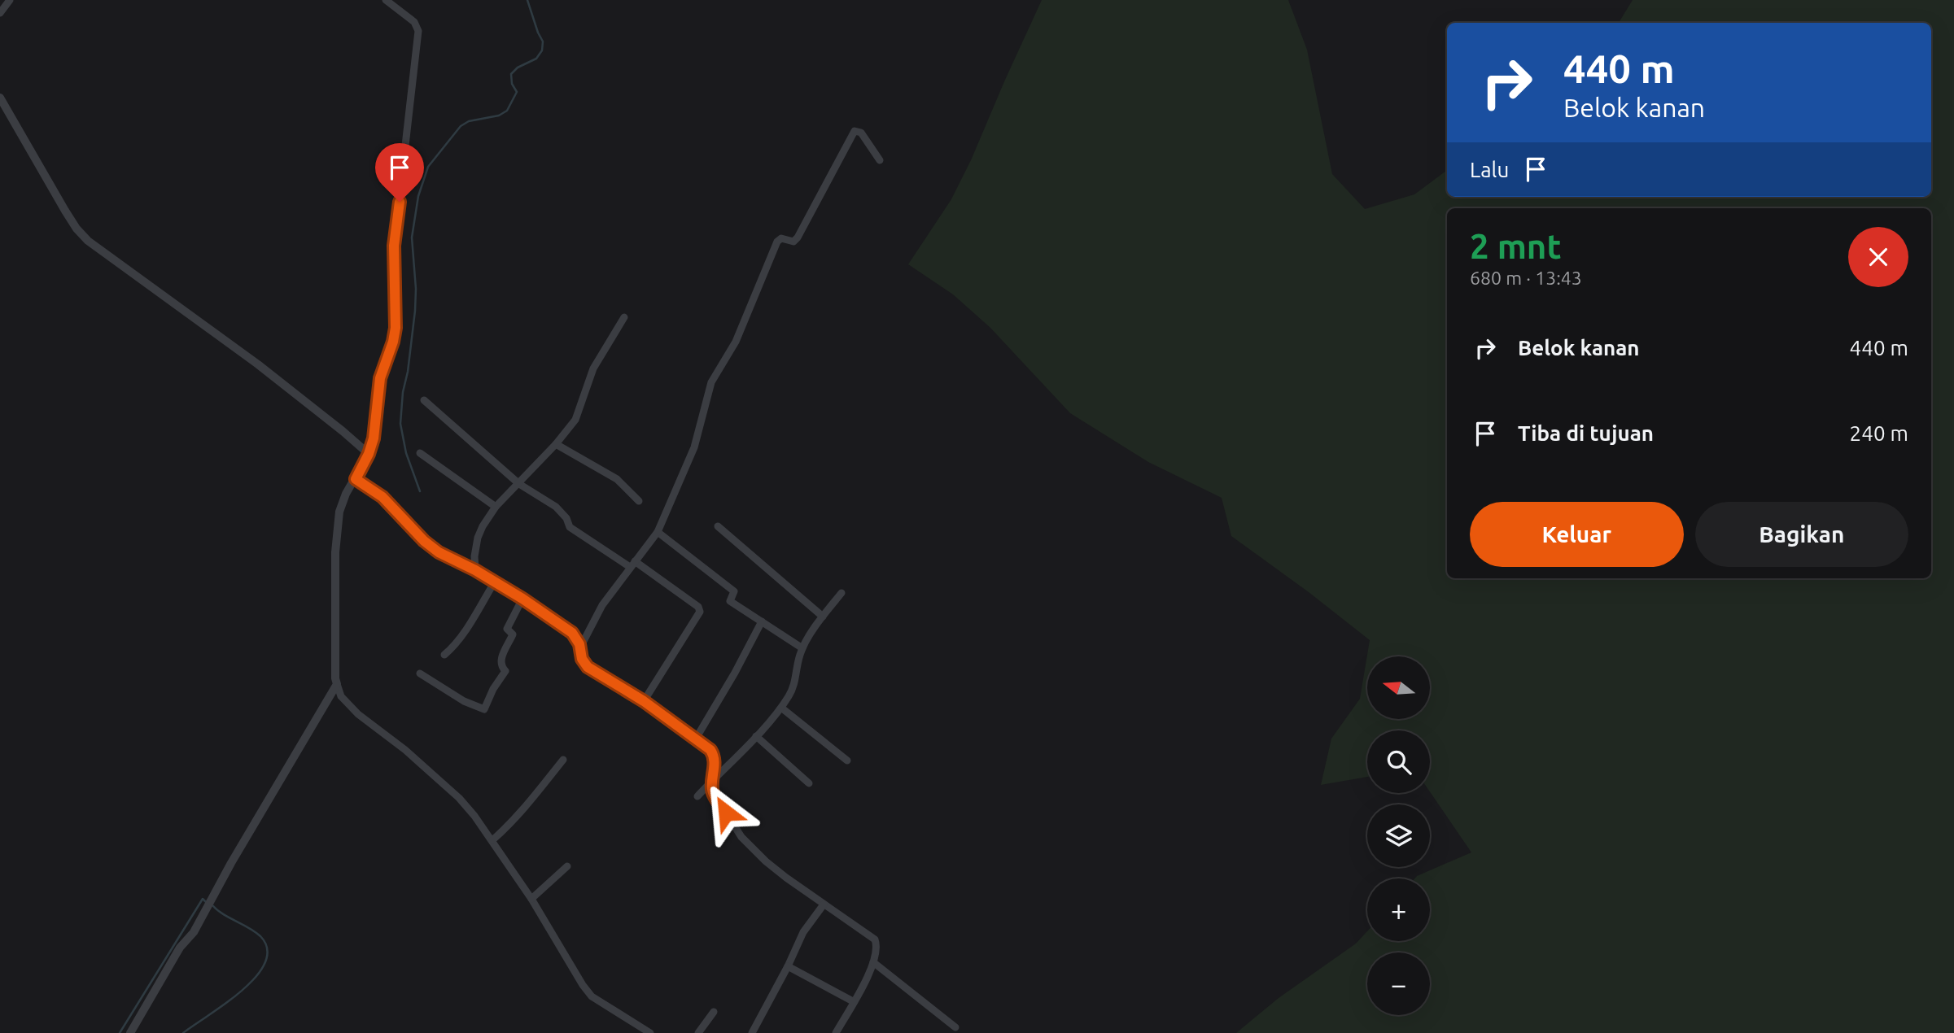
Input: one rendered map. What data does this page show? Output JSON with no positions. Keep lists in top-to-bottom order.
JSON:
{
  "north": "left",
  "page": {
    "turn": ["440 m", "Belok kanan"],
    "then": "Lalu",
    "heading": ["2 mnt", "680 m · 13:43"],
    "list": [
      {
        "name": "Belok kanan",
        "value": "440 m"
      },
      {
        "name": "Tiba di tujuan",
        "value": "240 m"
      }
    ],
    "buttons": ["Keluar", "Bagikan"],
    "map_buttons": ["+", "−"]
  }
}
